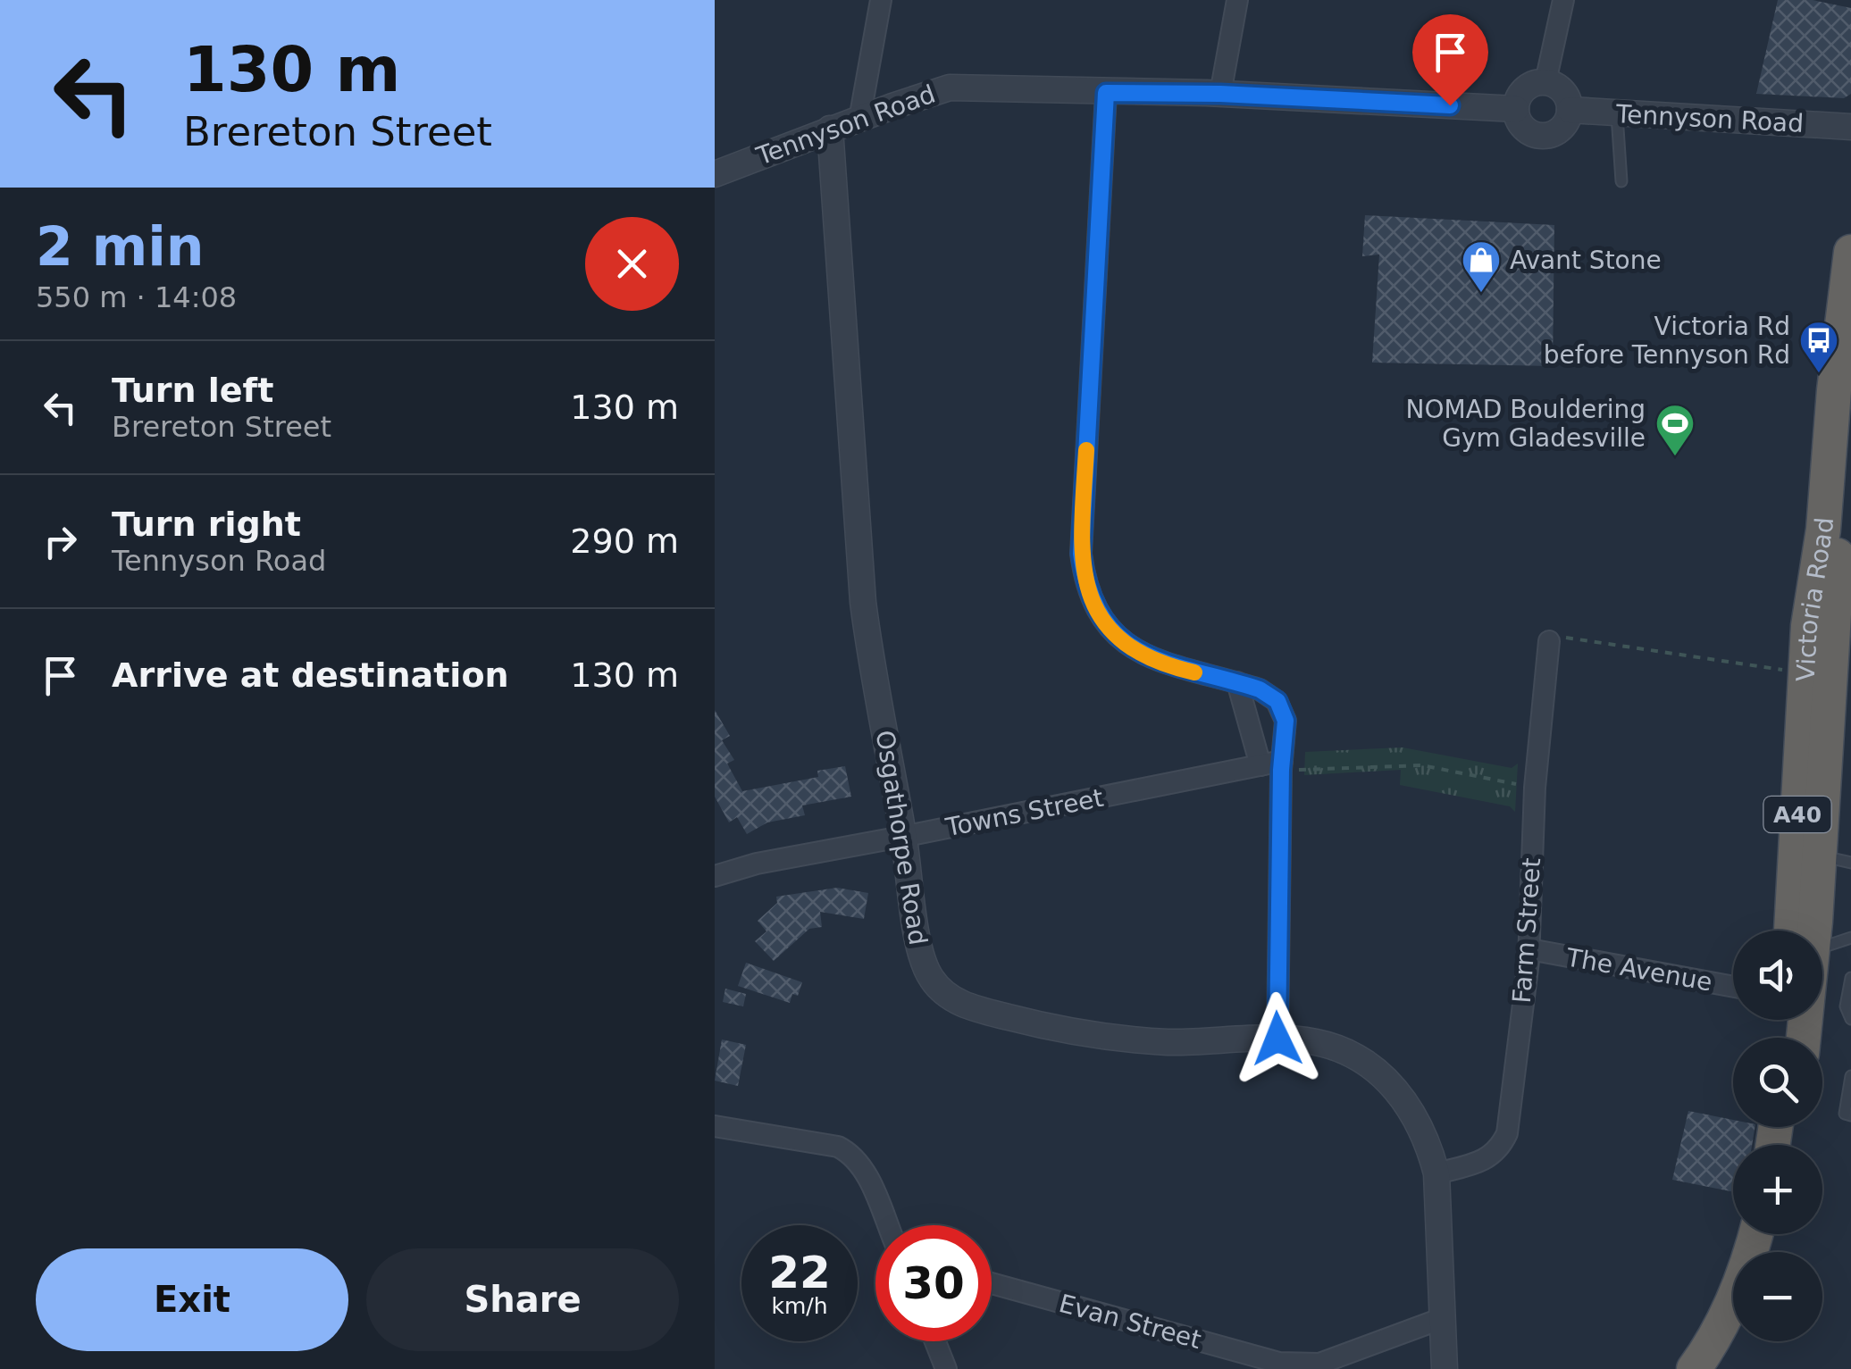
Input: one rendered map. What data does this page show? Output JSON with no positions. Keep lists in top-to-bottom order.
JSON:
{
  "streets": {
    "highway": ["Victoria Road", "A40"],
    "street": [
      "Tennyson Road",
      "Towns Street",
      "Osgathorpe Road",
      "Farm Street",
      "The Avenue",
      "Evan Street"
    ]
  },
  "crossings": [
    ["Tennyson Road", "Osgathorpe Road"],
    ["Towns Street", "Osgathorpe Road"],
    ["Osgathorpe Road", "Farm Street"],
    ["Osgathorpe Road", "Evan Street"],
    ["Farm Street", "The Avenue"]
  ],
  "places": {
    "shop": ["Avant Stone"],
    "bus stop": ["Victoria Rd before Tennyson Rd"],
    "sports": ["NOMAD Bouldering Gym Gladesville"]
  },
  "page": {
    "turn": ["130 m", "Brereton Street"],
    "heading": ["2 min", "550 m · 14:08"],
    "list": [
      {
        "name": "Turn left",
        "note": "Brereton Street",
        "value": "130 m"
      },
      {
        "name": "Turn right",
        "note": "Tennyson Road",
        "value": "290 m"
      },
      {
        "name": "Arrive at destination",
        "value": "130 m"
      }
    ],
    "map_buttons": ["+", "−"],
    "speed": "22 km/h",
    "limit": "30",
    "buttons": ["Exit", "Share"]
  }
}
